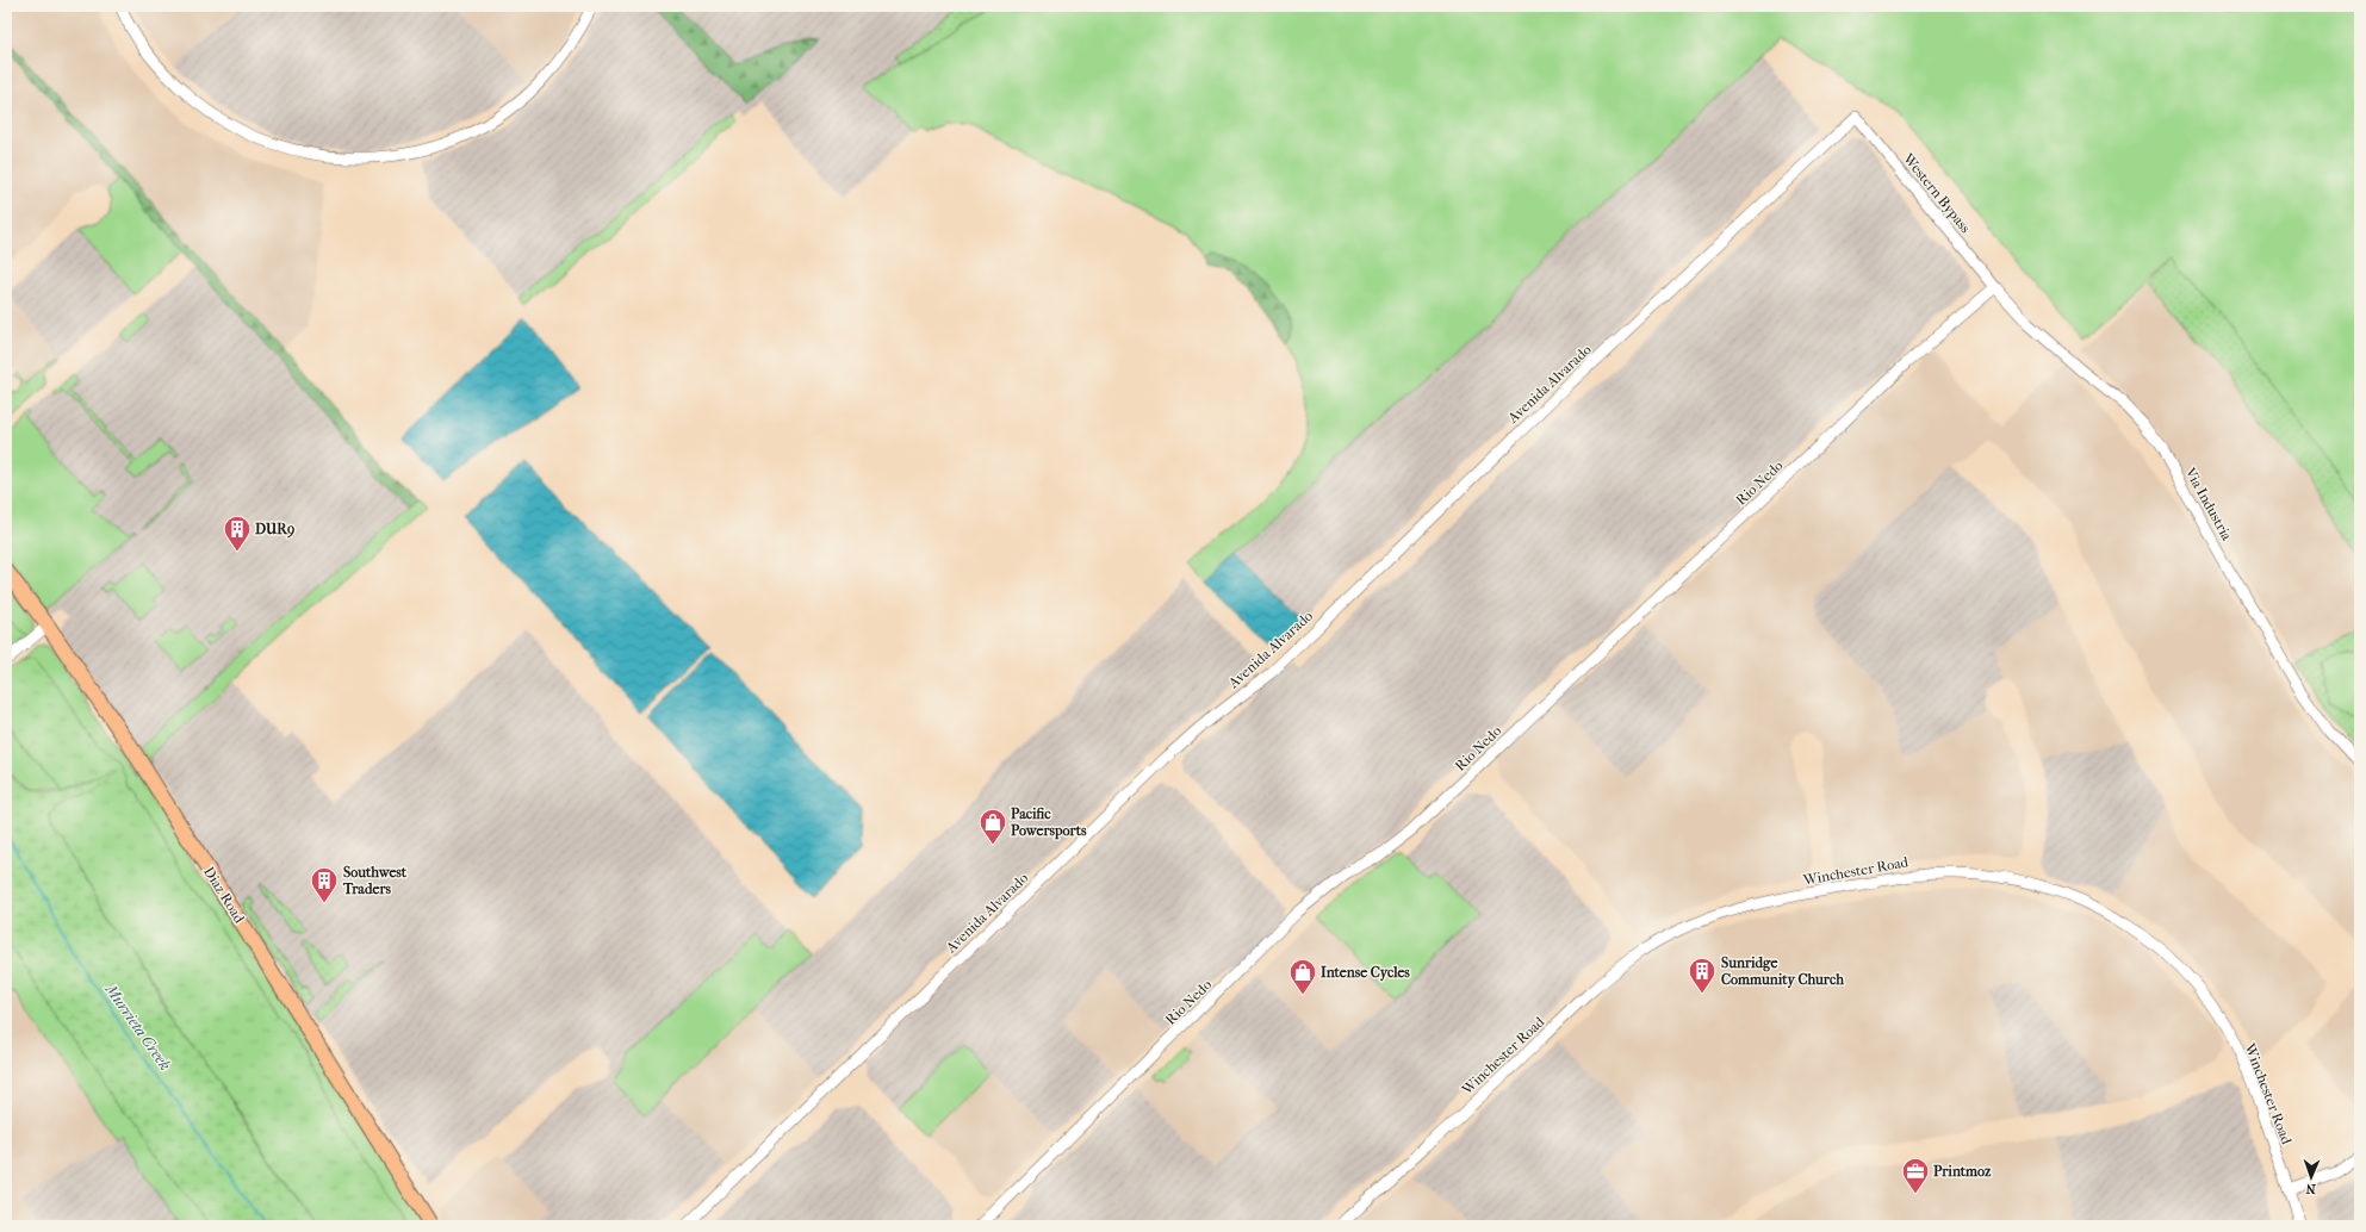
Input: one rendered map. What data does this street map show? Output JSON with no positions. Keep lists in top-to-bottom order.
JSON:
{
  "streets": {
    "main road": ["Diaz Road"],
    "street": [
      "Western Bypass",
      "Avenida Alvarado",
      "Rio Nedo",
      "Via Industria",
      "Winchester Road"
    ]
  },
  "crossings": [
    ["Western Bypass", "Avenida Alvarado"],
    ["Western Bypass", "Rio Nedo"],
    ["Western Bypass", "Via Industria"],
    ["Rio Nedo", "Via Industria"]
  ],
  "water": ["Murrieta Creek"],
  "places": {
    "building": ["DUR9", "Southwest Traders", "Sunridge Community Church"],
    "shop": ["Pacific Powersports", "Intense Cycles"],
    "office": ["Printmoz"]
  },
  "north": "bottom"
}
